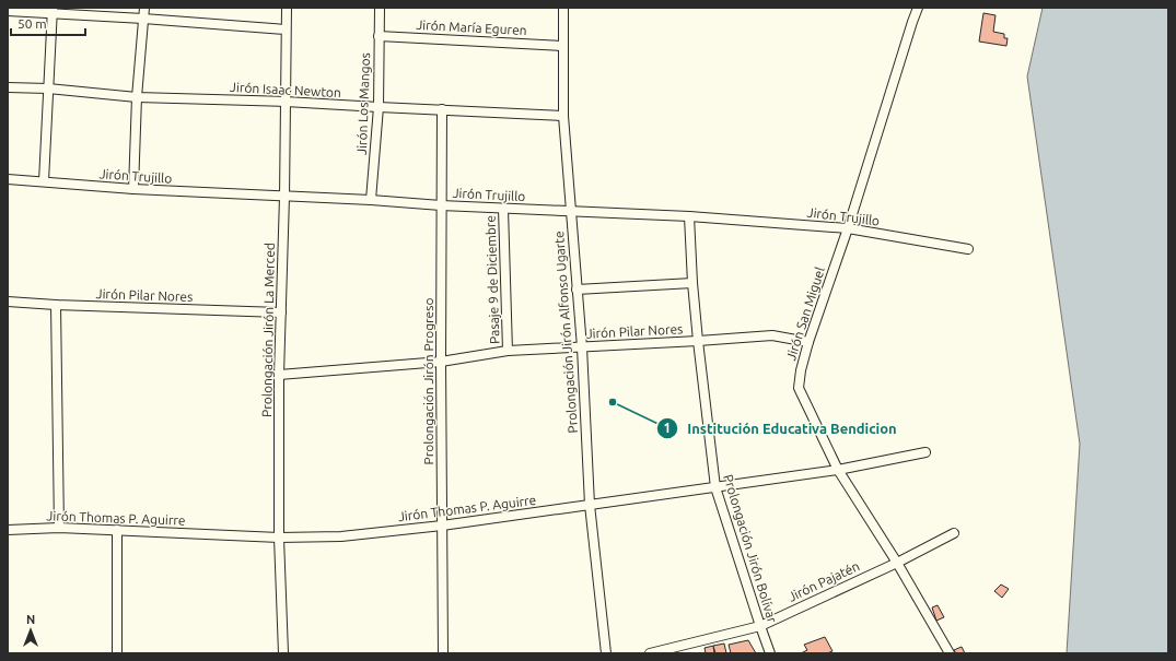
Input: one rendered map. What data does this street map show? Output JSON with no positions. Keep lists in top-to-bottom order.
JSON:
{
  "streets": {
    "street": [
      "Jirón María Eguren",
      "Jirón Isaac Newton",
      "Jirón Los Mangos",
      "Jirón Trujillo",
      "Pasaje 9 de Diciembre",
      "Jirón Pilar Nores",
      "Jirón San Miguel",
      "Prolongación Jirón La Merced",
      "Prolongación Jirón Alfonso Ugarte",
      "Prolongación Jirón Progreso",
      "Jirón Thomas P. Aguirre",
      "Prolongación Jirón Bolívar",
      "Jirón Pajatén"
    ]
  },
  "crossings": [
    ["Jirón María Eguren", "Jirón Los Mangos"],
    ["Jirón María Eguren", "Prolongación Jirón Alfonso Ugarte"],
    ["Jirón Isaac Newton", "Jirón Los Mangos"],
    ["Jirón Isaac Newton", "Prolongación Jirón La Merced"],
    ["Jirón Isaac Newton", "Prolongación Jirón Alfonso Ugarte"],
    ["Jirón Isaac Newton", "Prolongación Jirón Progreso"],
    ["Jirón Los Mangos", "Jirón Trujillo"],
    ["Jirón Trujillo", "Pasaje 9 de Diciembre"],
    ["Jirón Trujillo", "Jirón San Miguel"],
    ["Jirón Trujillo", "Prolongación Jirón La Merced"],
    ["Jirón Trujillo", "Prolongación Jirón Alfonso Ugarte"],
    ["Jirón Trujillo", "Prolongación Jirón Progreso"],
    ["Jirón Trujillo", "Prolongación Jirón Bolívar"],
    ["Pasaje 9 de Diciembre", "Jirón Pilar Nores"],
    ["Jirón Pilar Nores", "Jirón San Miguel"],
    ["Jirón Pilar Nores", "Prolongación Jirón La Merced"],
    ["Jirón Pilar Nores", "Prolongación Jirón Alfonso Ugarte"],
    ["Jirón Pilar Nores", "Prolongación Jirón Progreso"],
    ["Jirón Pilar Nores", "Prolongación Jirón Bolívar"],
    ["Jirón San Miguel", "Jirón Thomas P. Aguirre"],
    ["Jirón San Miguel", "Jirón Pajatén"],
    ["Prolongación Jirón La Merced", "Jirón Thomas P. Aguirre"],
    ["Prolongación Jirón Alfonso Ugarte", "Jirón Thomas P. Aguirre"],
    ["Prolongación Jirón Progreso", "Jirón Thomas P. Aguirre"],
    ["Jirón Thomas P. Aguirre", "Prolongación Jirón Bolívar"],
    ["Prolongación Jirón Bolívar", "Jirón Pajatén"]
  ],
  "places": ["Institución Educativa Bendicion"],
  "scale_bar": "50 m",
  "north": "top"
}
